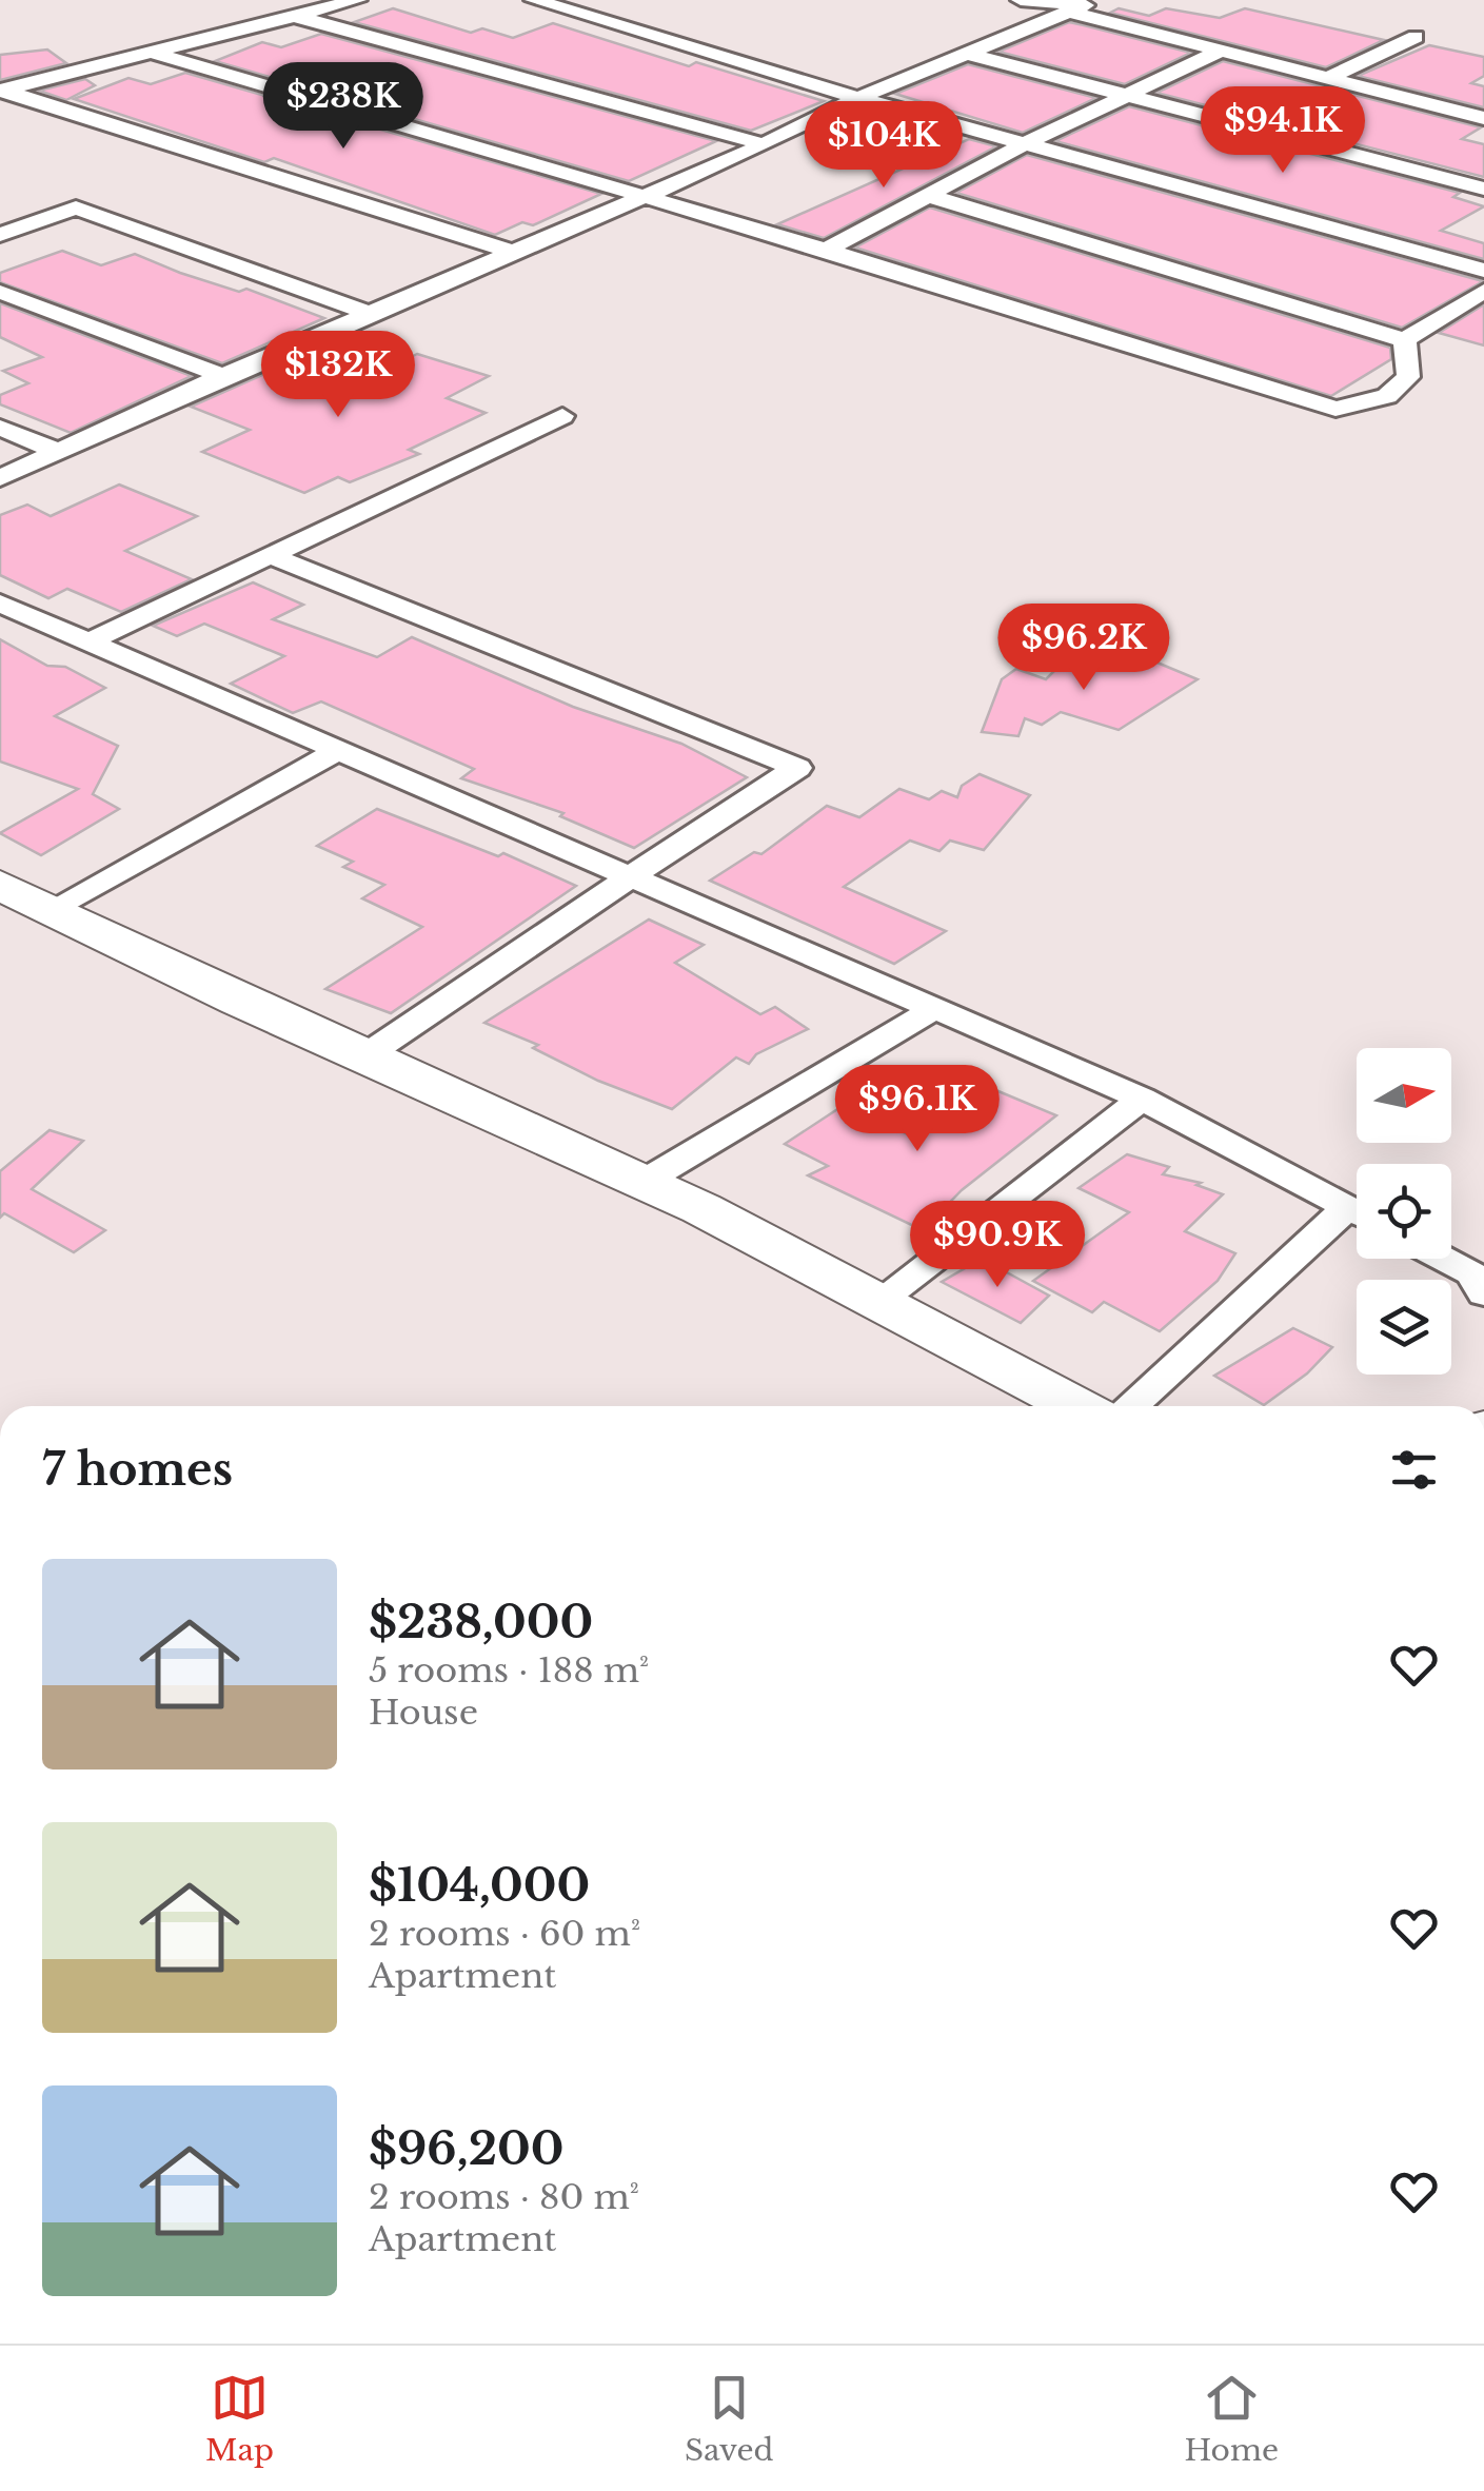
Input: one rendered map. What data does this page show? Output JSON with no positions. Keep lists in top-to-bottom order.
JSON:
{
  "north": "right",
  "page": {
    "price": [
      "$238K",
      "$94.1K",
      "$104K",
      "$132K",
      "$96.2K",
      "$96.1K",
      "$90.9K"
    ],
    "heading": "7 homes",
    "list": [
      {
        "name": "$238,000",
        "note": "5 rooms · 188 m² · House"
      },
      {
        "name": "$104,000",
        "note": "2 rooms · 60 m² · Apartment"
      },
      {
        "name": "$96,200",
        "note": "2 rooms · 80 m² · Apartment"
      }
    ],
    "tabs": ["Map", "Saved", "Home"]
  }
}
